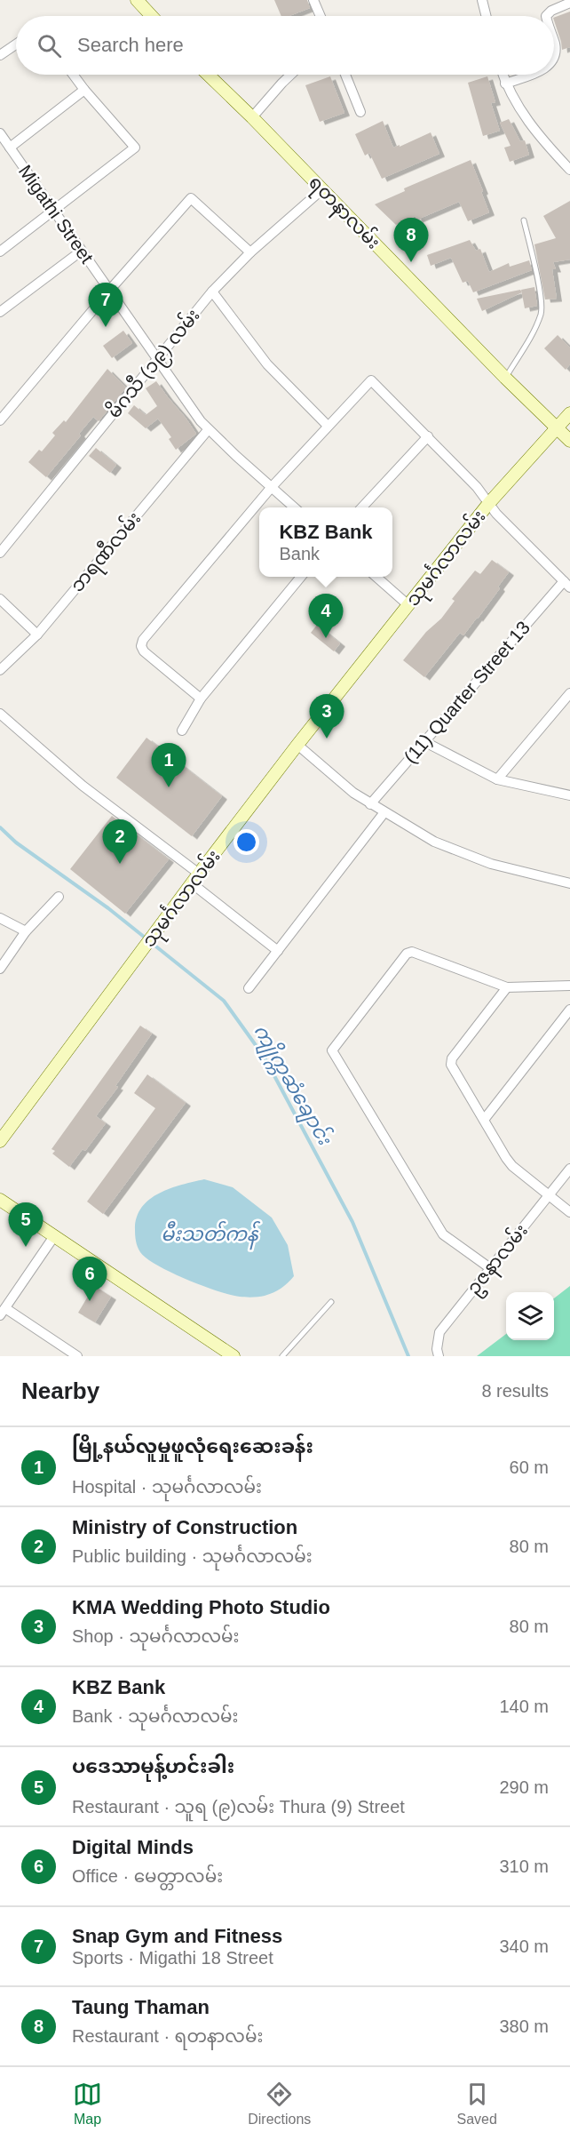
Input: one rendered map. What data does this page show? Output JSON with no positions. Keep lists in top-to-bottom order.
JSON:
{
  "streets": {
    "main road": ["ရတနာလမ်း", "သုမင်္ဂလာလမ်း"],
    "street": [
      "Migathi Street",
      "မိဂသီ (၁၉) လမ်း",
      "ဘရဏီလမ်း",
      "(11) Quarter Street 13",
      "ဥဇနာလမ်း"
    ]
  },
  "crossings": [
    ["ရတနာလမ်း", "မိဂသီ (၁၉) လမ်း"],
    ["ရတနာလမ်း", "သုမင်္ဂလာလမ်း"],
    ["Migathi Street", "မိဂသီ (၁၉) လမ်း"],
    ["Migathi Street", "ဘရဏီလမ်း"]
  ],
  "water": ["ကျိုက္ကဆံချောင်း", "မီးသတ်ကန်"],
  "page": {
    "search": "Search here",
    "pins": [
      "8",
      "7",
      "4",
      "3",
      "1",
      "2",
      "5",
      "6"
    ],
    "popup": ["KBZ Bank", "Bank"],
    "heading": ["Nearby", "8 results"],
    "list": [
      {
        "mark": "1",
        "name": "မြို့နယ်လူမှုဖူလုံရေးဆေးခန်း",
        "note": "Hospital · သုမင်္ဂလာလမ်း",
        "value": "60 m"
      },
      {
        "mark": "2",
        "name": "Ministry of Construction",
        "note": "Public building · သုမင်္ဂလာလမ်း",
        "value": "80 m"
      },
      {
        "mark": "3",
        "name": "KMA Wedding Photo Studio",
        "note": "Shop · သုမင်္ဂလာလမ်း",
        "value": "80 m"
      },
      {
        "mark": "4",
        "name": "KBZ Bank",
        "note": "Bank · သုမင်္ဂလာလမ်း",
        "value": "140 m"
      },
      {
        "mark": "5",
        "name": "ပဒေသာမုန့်ဟင်းခါး",
        "note": "Restaurant · သူရ (၉)လမ်း Thura (9) Street",
        "value": "290 m"
      },
      {
        "mark": "6",
        "name": "Digital Minds",
        "note": "Office · မေတ္တာလမ်း",
        "value": "310 m"
      },
      {
        "mark": "7",
        "name": "Snap Gym and Fitness",
        "note": "Sports · Migathi 18 Street",
        "value": "340 m"
      },
      {
        "mark": "8",
        "name": "Taung Thaman",
        "note": "Restaurant · ရတနာလမ်း",
        "value": "380 m"
      }
    ],
    "nav": ["Map", "Directions", "Saved"]
  }
}
